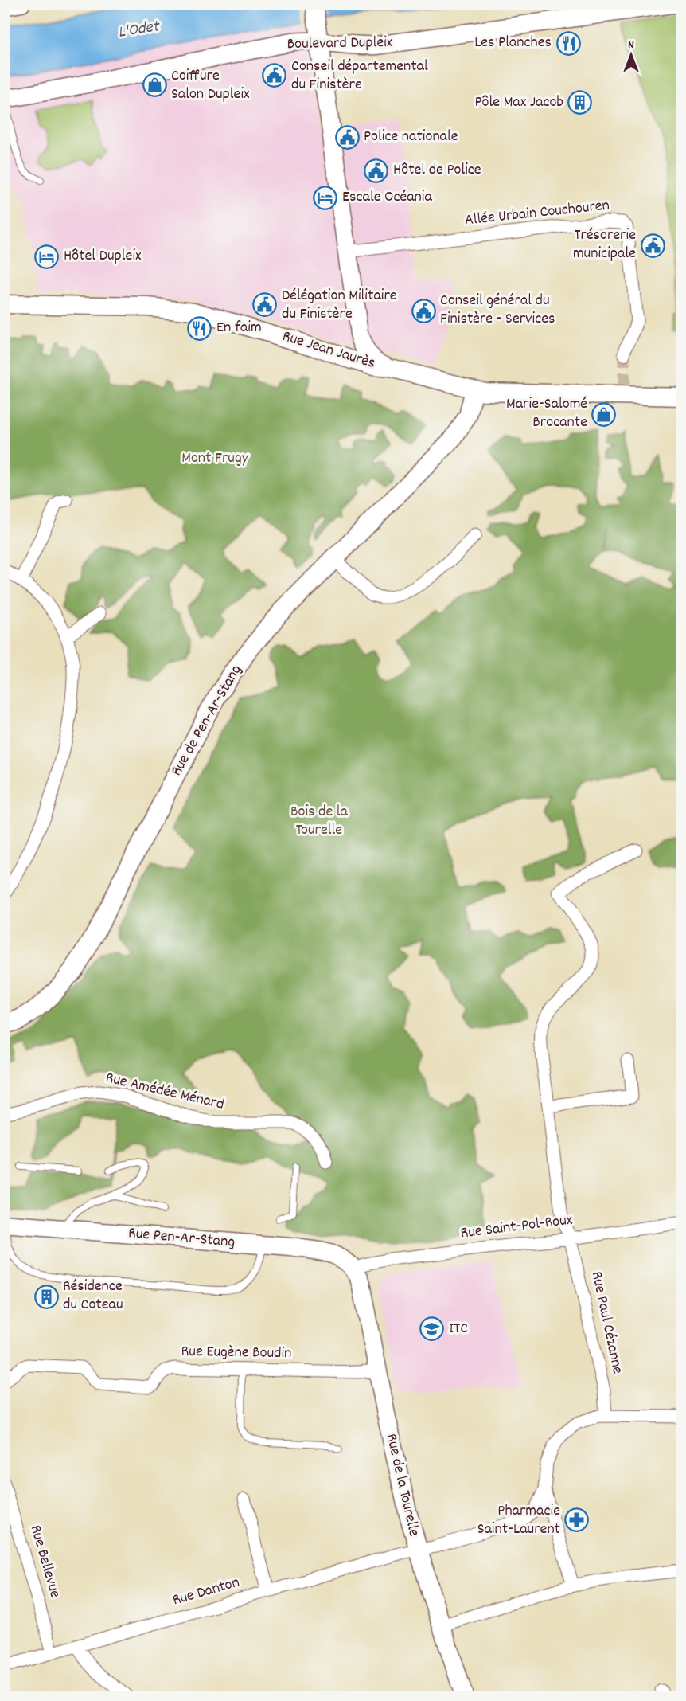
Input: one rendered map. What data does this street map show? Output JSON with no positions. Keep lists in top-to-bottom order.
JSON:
{
  "streets": {
    "street": [
      "Boulevard Dupleix",
      "Allée Urbain Couchouren",
      "Rue Jean Jaurès",
      "Rue de Pen-Ar-Stang",
      "Rue Amédée Ménard",
      "Rue Saint-Pol-Roux",
      "Rue Pen-Ar-Stang",
      "Rue Paul Cézanne",
      "Rue Eugène Boudin",
      "Rue de la Tourelle",
      "Rue Bellevue",
      "Rue Danton"
    ]
  },
  "crossings": [
    ["Rue Jean Jaurès", "Rue de Pen-Ar-Stang"],
    ["Rue Saint-Pol-Roux", "Rue Pen-Ar-Stang"],
    ["Rue Saint-Pol-Roux", "Rue Paul Cézanne"],
    ["Rue Saint-Pol-Roux", "Rue de la Tourelle"],
    ["Rue Pen-Ar-Stang", "Rue de la Tourelle"],
    ["Rue Eugène Boudin", "Rue de la Tourelle"],
    ["Rue de la Tourelle", "Rue Danton"],
    ["Rue Bellevue", "Rue Danton"]
  ],
  "water": ["L'Odet"],
  "parks": ["Mont Frugy", "Bois de la Tourelle"],
  "places": {
    "restaurant": ["Les Planches", "En faim"],
    "public building": [
      "Conseil départemental du Finistère",
      "Police nationale",
      "Hôtel de Police",
      "Trésorerie municipale",
      "Délégation Militaire du Finistère",
      "Conseil général du Finistère - Services"
    ],
    "shop": ["Coiffure Salon Dupleix", "Marie-Salomé Brocante"],
    "building": ["Pôle Max Jacob", "Résidence du Coteau"],
    "hotel": ["Escale Océania", "Hôtel Dupleix"],
    "school or university": ["ITC"],
    "pharmacy": ["Pharmacie Saint-Laurent"]
  },
  "north": "top"
}
